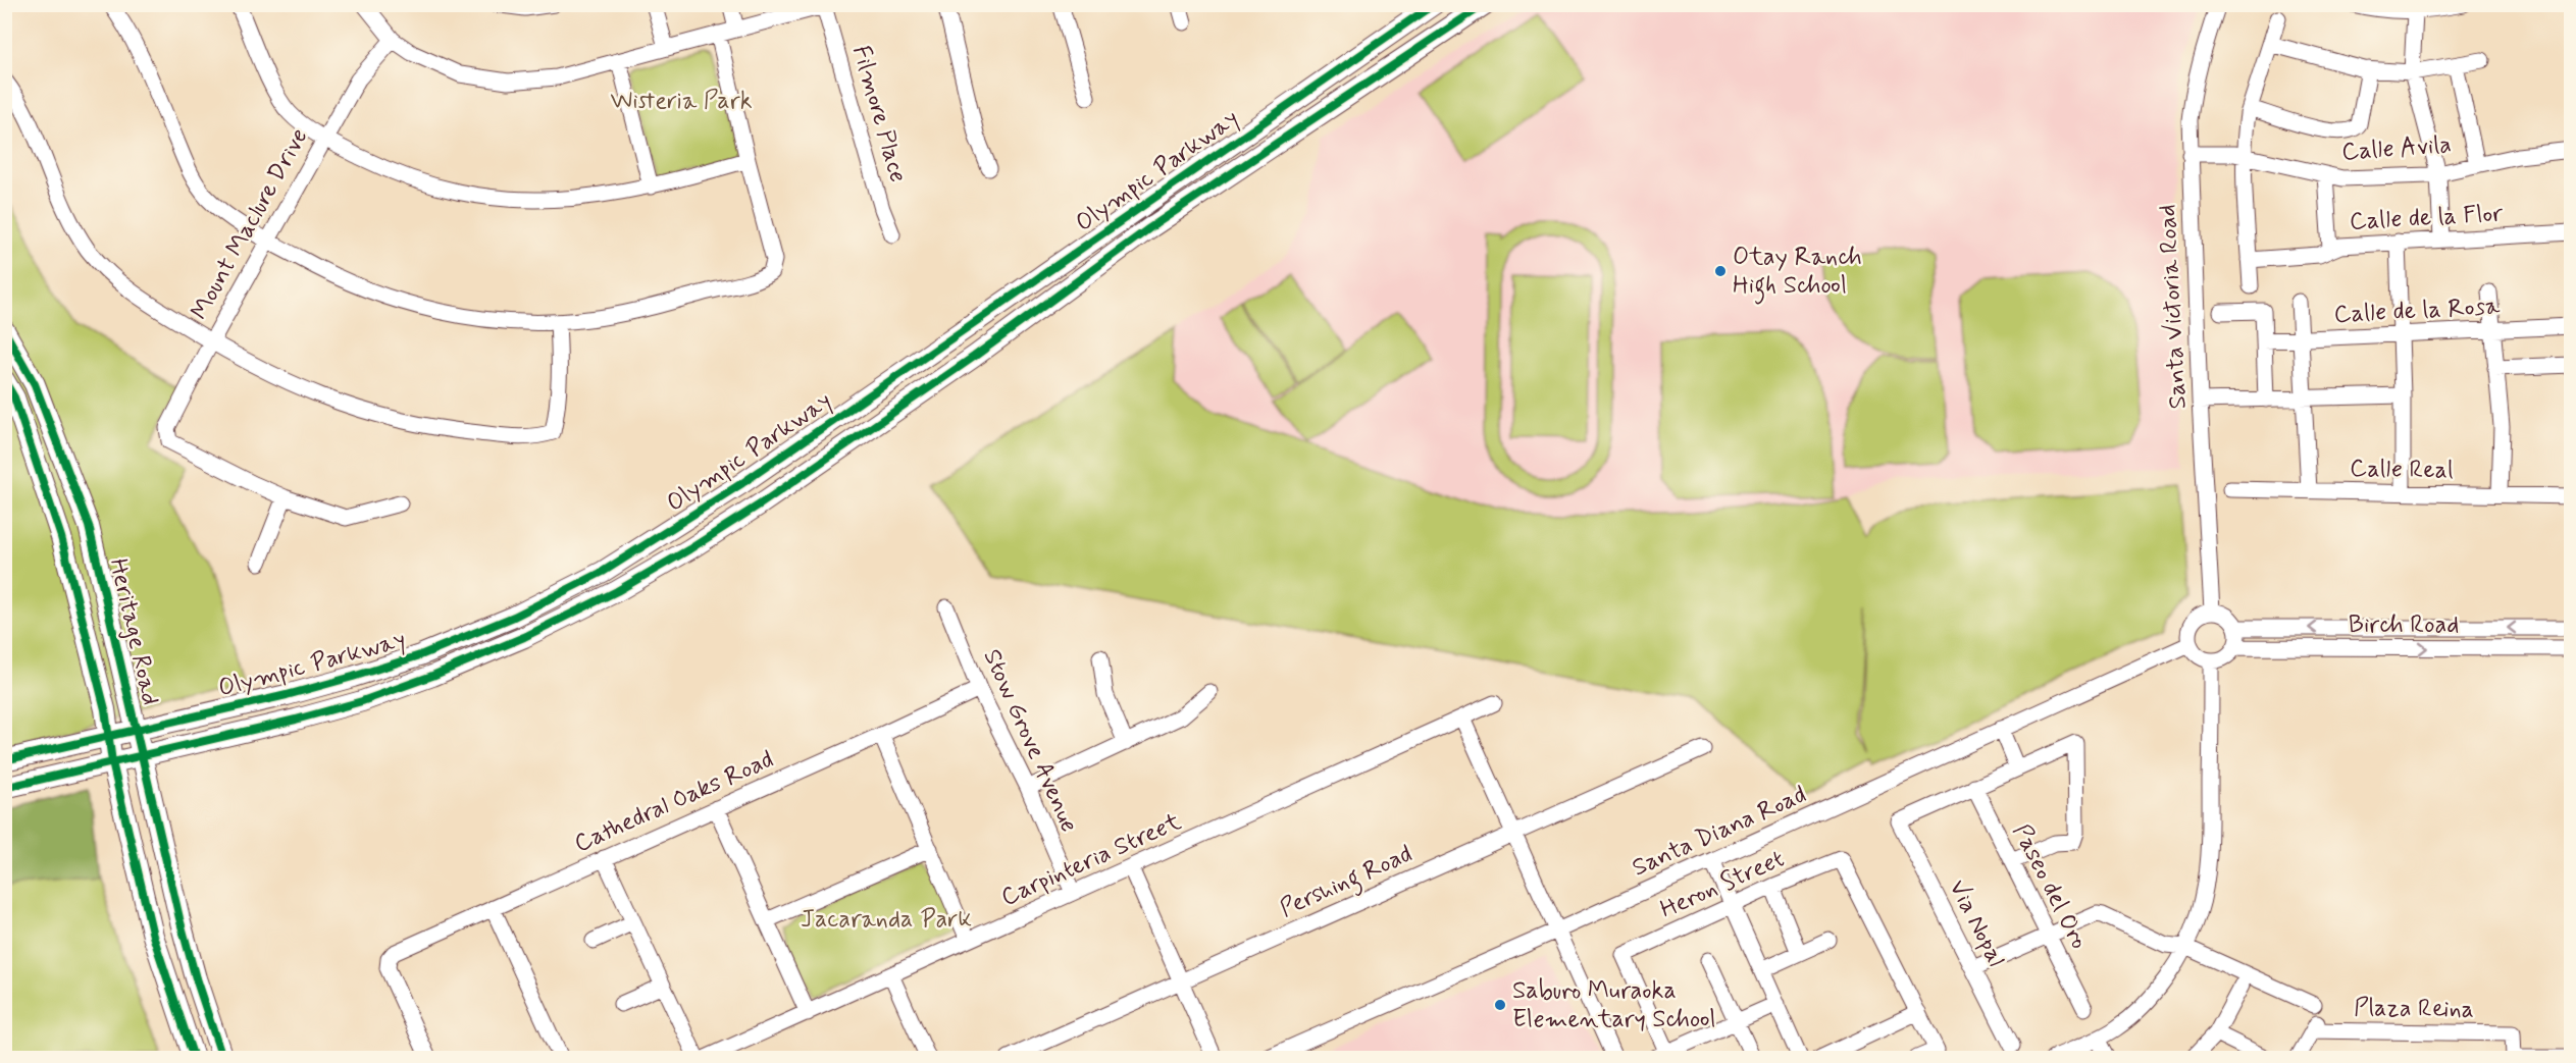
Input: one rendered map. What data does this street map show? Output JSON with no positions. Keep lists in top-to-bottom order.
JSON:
{
  "streets": {
    "main road": ["Olympic Parkway", "Heritage Road"],
    "street": [
      "Filmore Place",
      "Calle Avila",
      "Calle de la Flor",
      "Mount Maclure Drive",
      "Santa Victoria Road",
      "Calle de la Rosa",
      "Calle Real",
      "Birch Road",
      "Stow Grove Avenue",
      "Cathedral Oaks Road",
      "Santa Diana Road",
      "Carpinteria Street",
      "Pershing Road",
      "Heron Street",
      "Paseo del Oro",
      "Via Nopal",
      "Plaza Reina"
    ]
  },
  "crossings": [
    ["Calle Avila", "Santa Victoria Road"],
    ["Olympic Parkway", "Heritage Road"],
    ["Santa Victoria Road", "Birch Road"],
    ["Santa Victoria Road", "Santa Diana Road"],
    ["Birch Road", "Santa Diana Road"],
    ["Stow Grove Avenue", "Cathedral Oaks Road"],
    ["Stow Grove Avenue", "Carpinteria Street"],
    ["Paseo del Oro", "Via Nopal"]
  ],
  "parks": ["Wisteria Park", "Jacaranda Park"],
  "places": ["Otay Ranch High School", "Saburo Muraoka Elementary School"]
}
